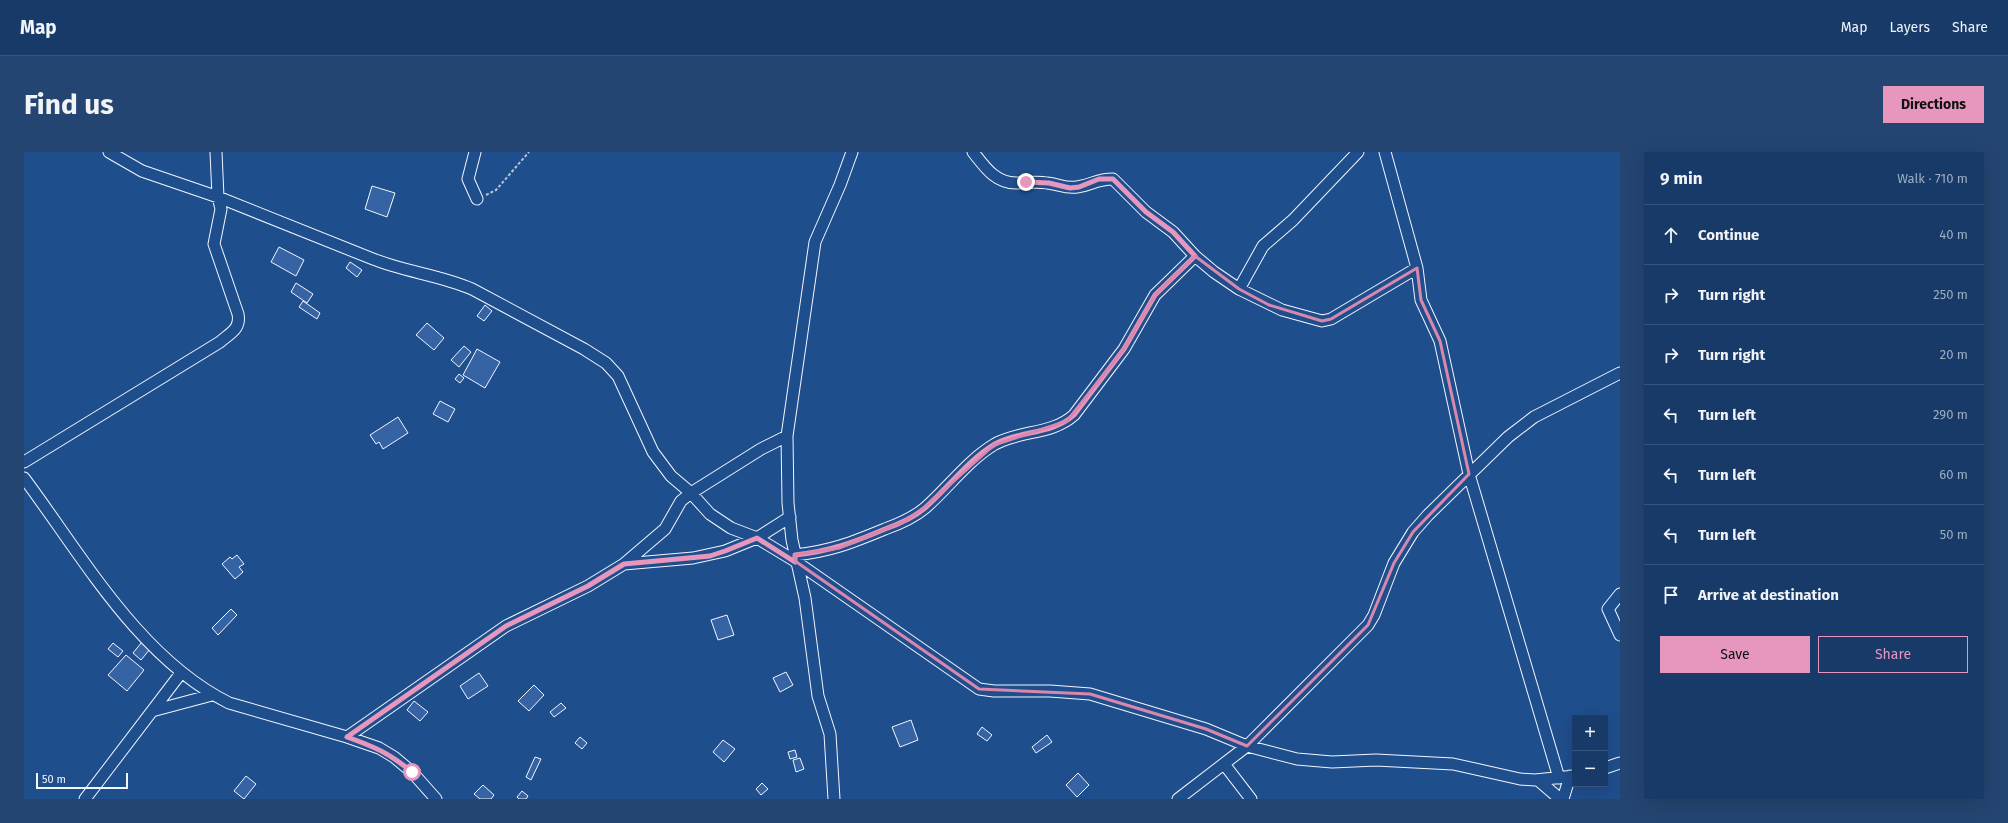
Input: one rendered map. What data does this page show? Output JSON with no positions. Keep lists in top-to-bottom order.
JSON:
{
  "scale_bar": "50 m",
  "page": {
    "header": "Map",
    "nav": ["Map", "Layers", "Share"],
    "buttons": [
      "Directions",
      ["Save", "Share"]
    ],
    "title": "Find us",
    "heading": ["9 min", "Walk · 710 m"],
    "list": [
      ["Continue", "40 m"],
      ["Turn right", "250 m"],
      ["Turn right", "20 m"],
      ["Turn left", "290 m"],
      ["Turn left", "60 m"],
      ["Turn left", "50 m"],
      "Arrive at destination"
    ],
    "map_buttons": ["+", "−"],
    "scale": "50 m"
  }
}
